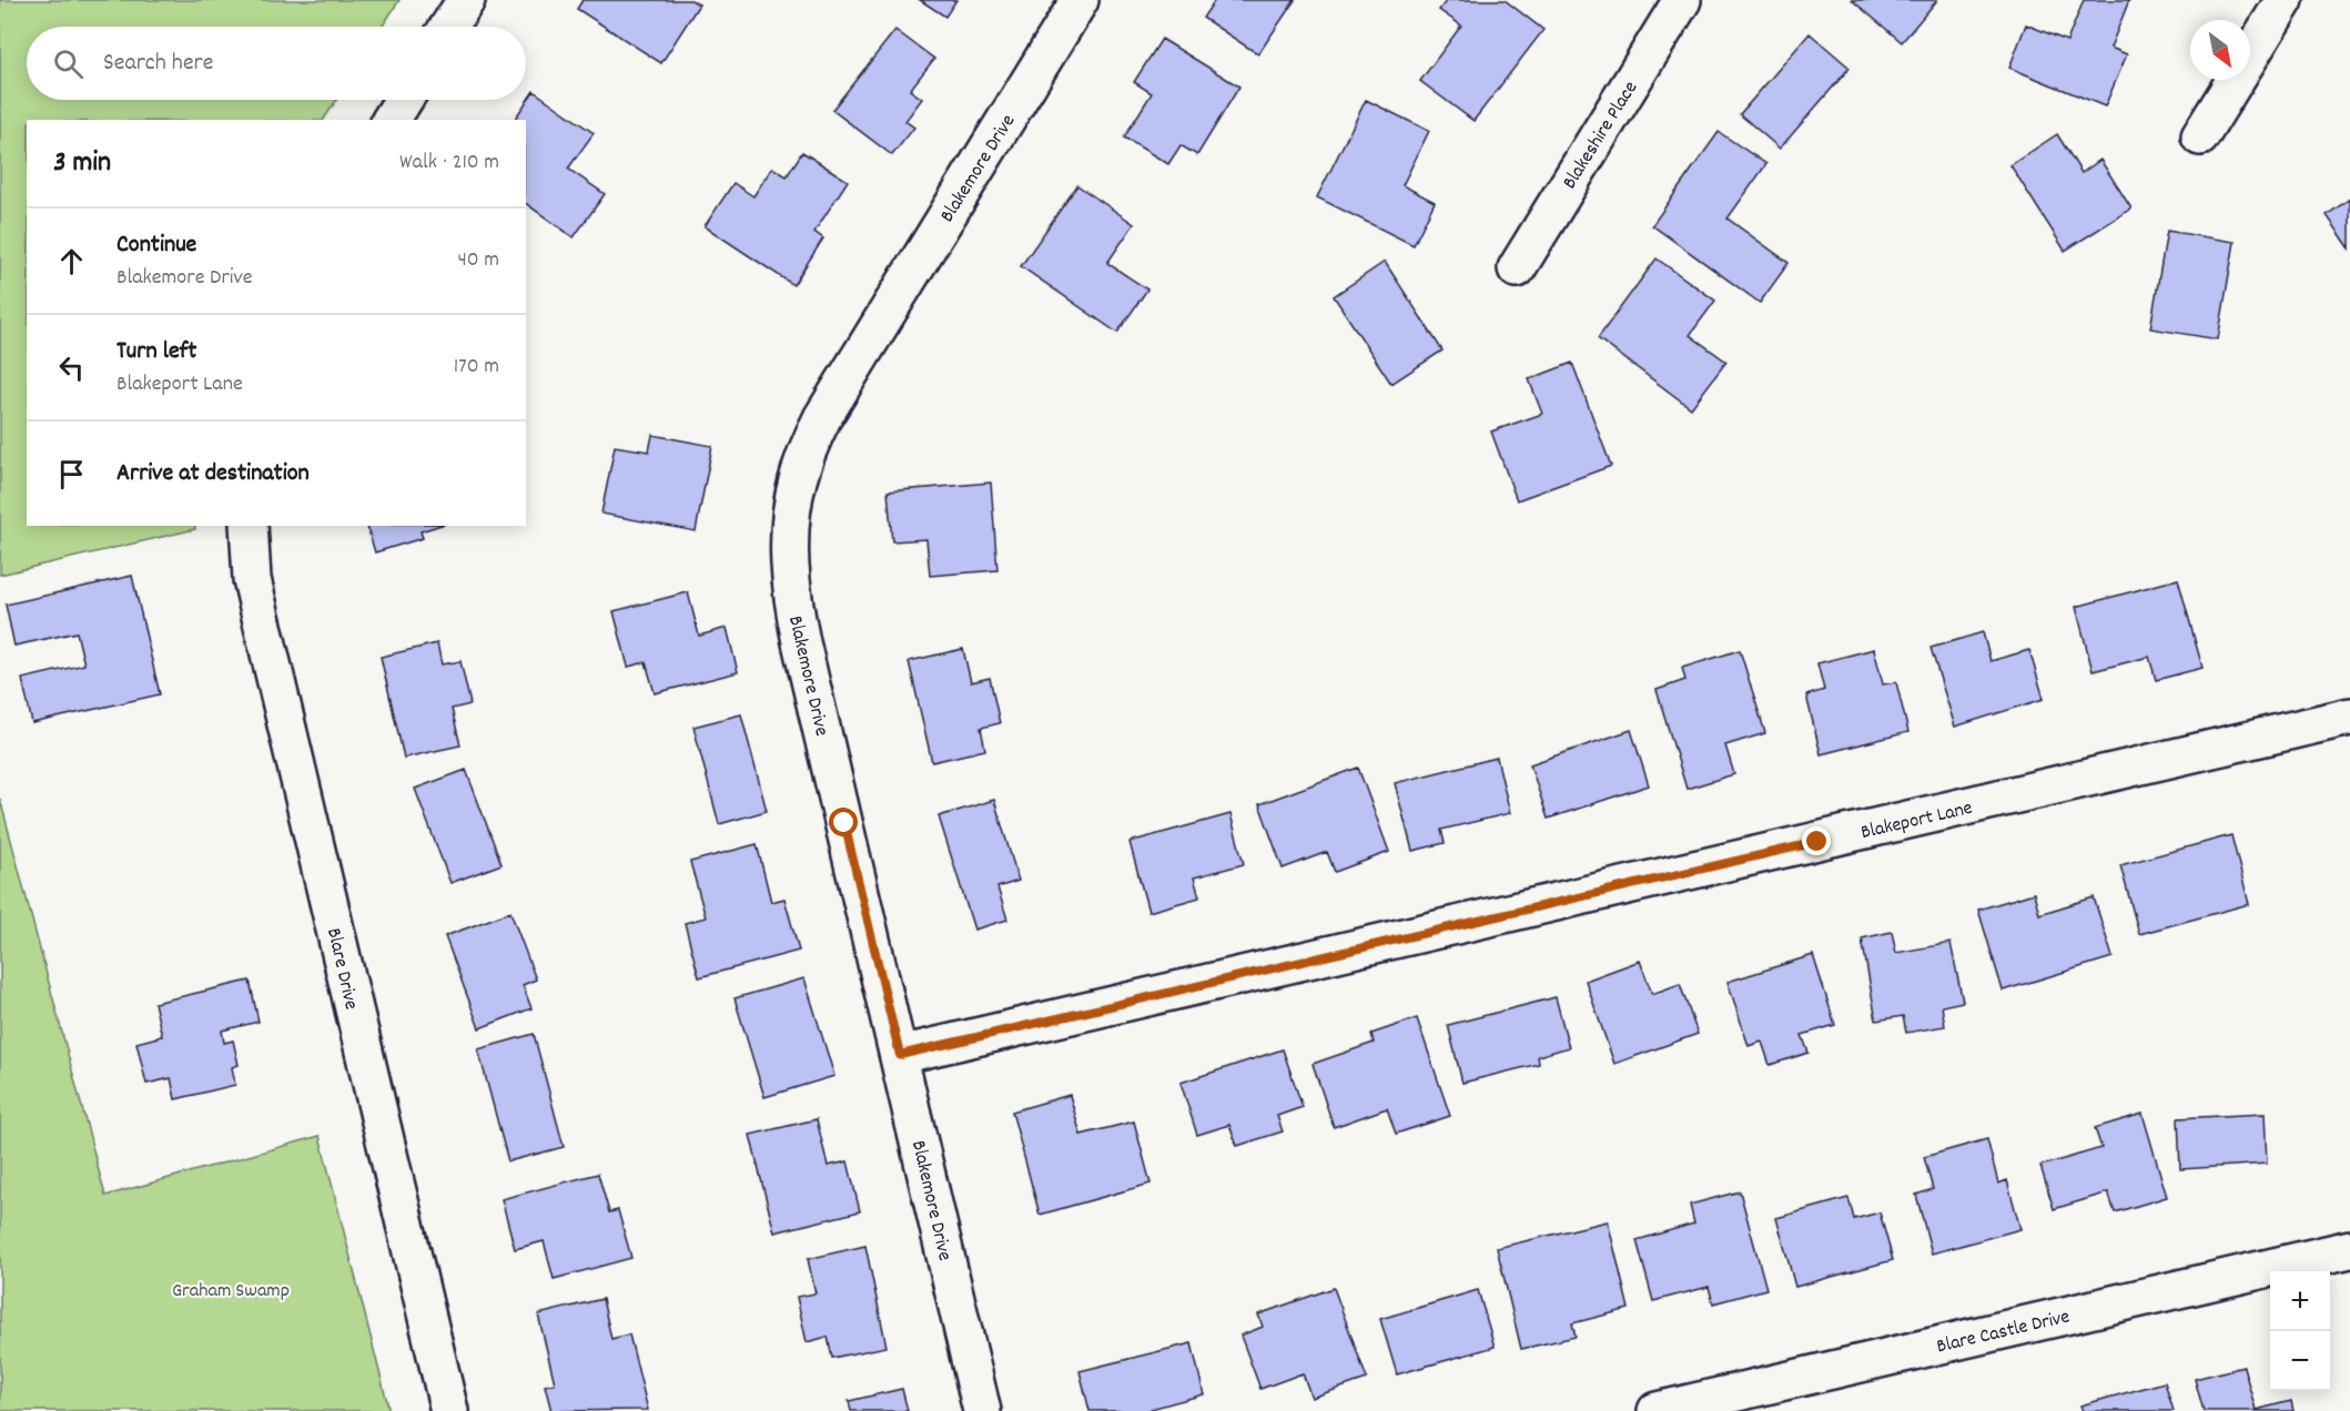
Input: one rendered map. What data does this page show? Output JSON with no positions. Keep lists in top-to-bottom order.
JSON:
{
  "streets": {
    "street": [
      "Blakeshire Place",
      "Blakemore Drive",
      "Blakeport Lane",
      "Blare Drive",
      "Blare Castle Drive"
    ]
  },
  "crossings": [
    ["Blakemore Drive", "Blakeport Lane"]
  ],
  "parks": ["Graham Swamp"],
  "north": "bottom right",
  "page": {
    "search": "Search here",
    "heading": ["3 min", "Walk · 210 m"],
    "list": [
      ["Continue", "Blakemore Drive", "40 m"],
      ["Turn left", "Blakeport Lane", "170 m"],
      "Arrive at destination"
    ],
    "map_buttons": ["+", "−"]
  }
}
